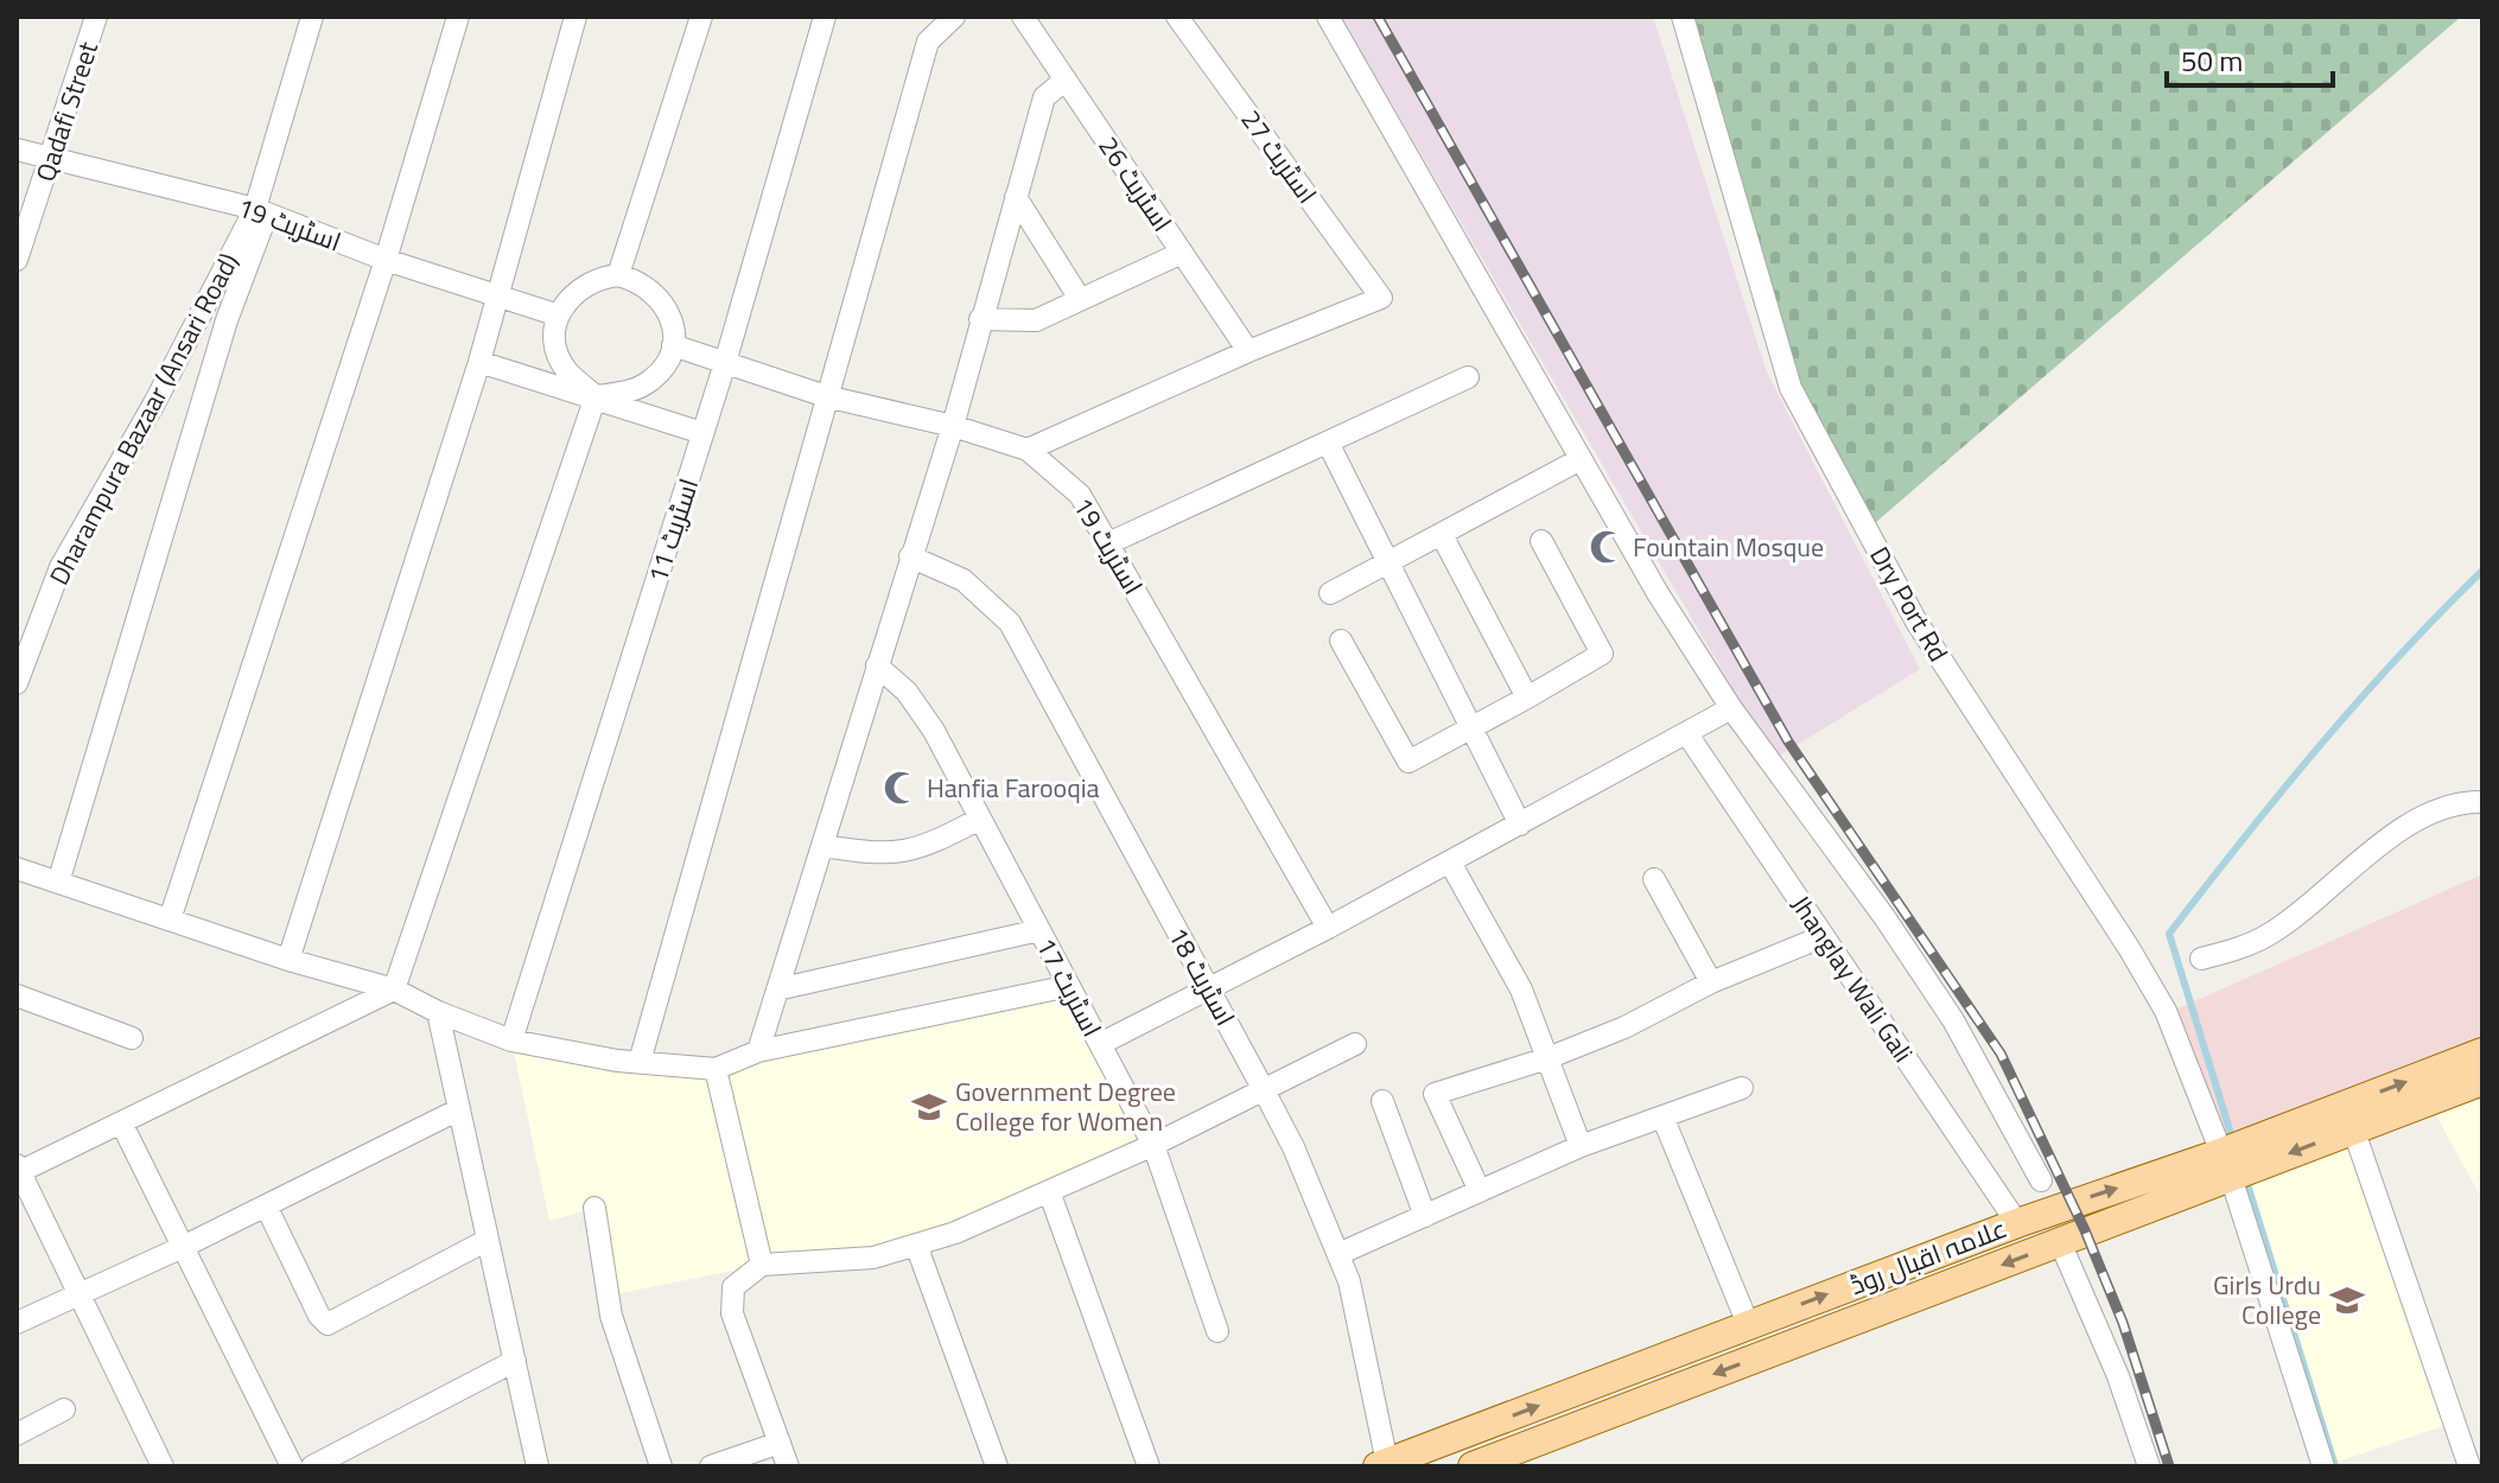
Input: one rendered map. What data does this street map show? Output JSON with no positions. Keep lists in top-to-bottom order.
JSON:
{
  "streets": {
    "main road": ["علامہ اقبال روڈ"],
    "street": [
      "Qadafi Street",
      "اسٹریٹ 27",
      "اسٹریٹ 26",
      "اسٹریٹ 19",
      "Dharampura Bazaar (Ansari Road)",
      "اسٹریٹ 11",
      "Dry Port Rd",
      "اسٹریٹ 18",
      "Jhanglay Wali Gali",
      "اسٹریٹ 17"
    ]
  },
  "crossings": [
    ["Qadafi Street", "اسٹریٹ 19"],
    ["اسٹریٹ 27", "اسٹریٹ 26"],
    ["اسٹریٹ 19", "Dharampura Bazaar (Ansari Road)"],
    ["اسٹریٹ 19", "اسٹریٹ 11"],
    ["Dry Port Rd", "علامہ اقبال روڈ"],
    ["اسٹریٹ 18", "علامہ اقبال روڈ"],
    ["Jhanglay Wali Gali", "علامہ اقبال روڈ"]
  ],
  "places": {
    "mosque": ["Fountain Mosque", "Hanfia Farooqia"],
    "school or university": ["Government Degree College for Women", "Girls Urdu College"]
  },
  "scale_bar": "50 m"
}
